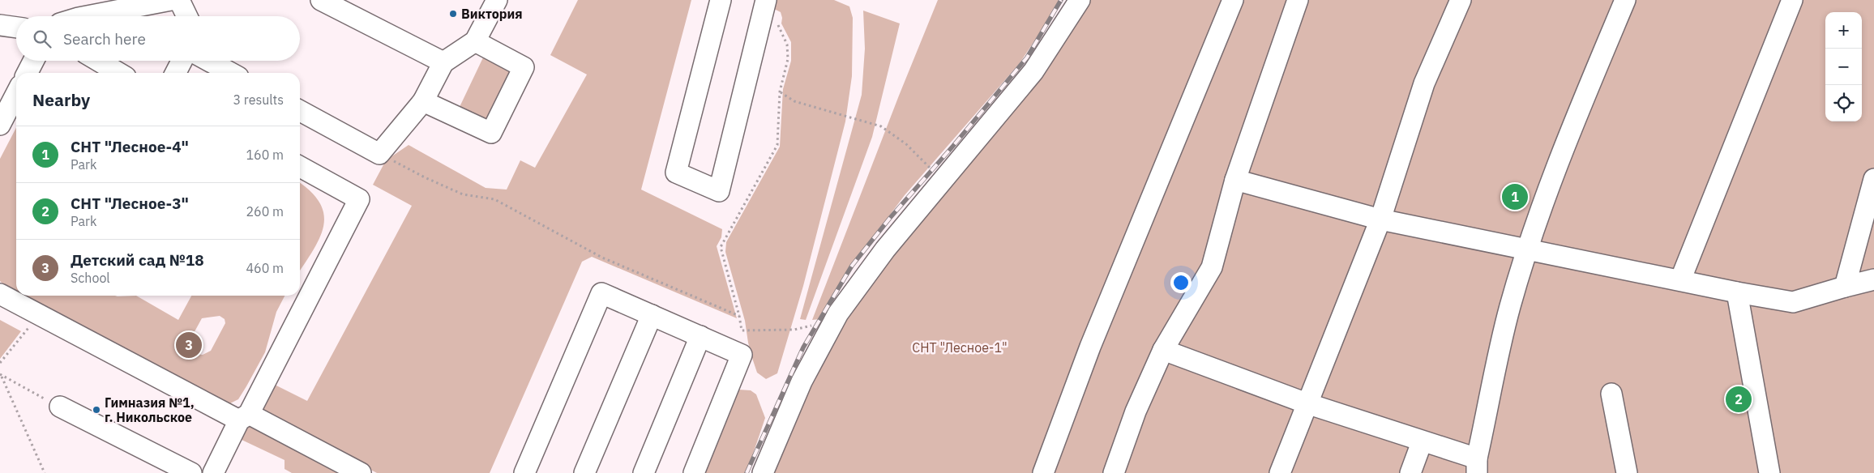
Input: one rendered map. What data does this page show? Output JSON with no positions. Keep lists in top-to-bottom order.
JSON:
{
  "parks": ["СНТ \"Лесное-1\""],
  "places": ["Виктория", "Гимназия №1, г. Никольское"],
  "page": {
    "map_buttons": ["+", "−"],
    "search": "Search here",
    "heading": ["Nearby", "3 results"],
    "list": [
      {
        "mark": "1",
        "name": "СНТ \"Лесное-4\"",
        "note": "Park",
        "value": "160 m"
      },
      {
        "mark": "2",
        "name": "СНТ \"Лесное-3\"",
        "note": "Park",
        "value": "260 m"
      },
      {
        "mark": "3",
        "name": "Детский сад №18",
        "note": "School",
        "value": "460 m"
      }
    ],
    "pins": ["1", "3", "2"]
  }
}
